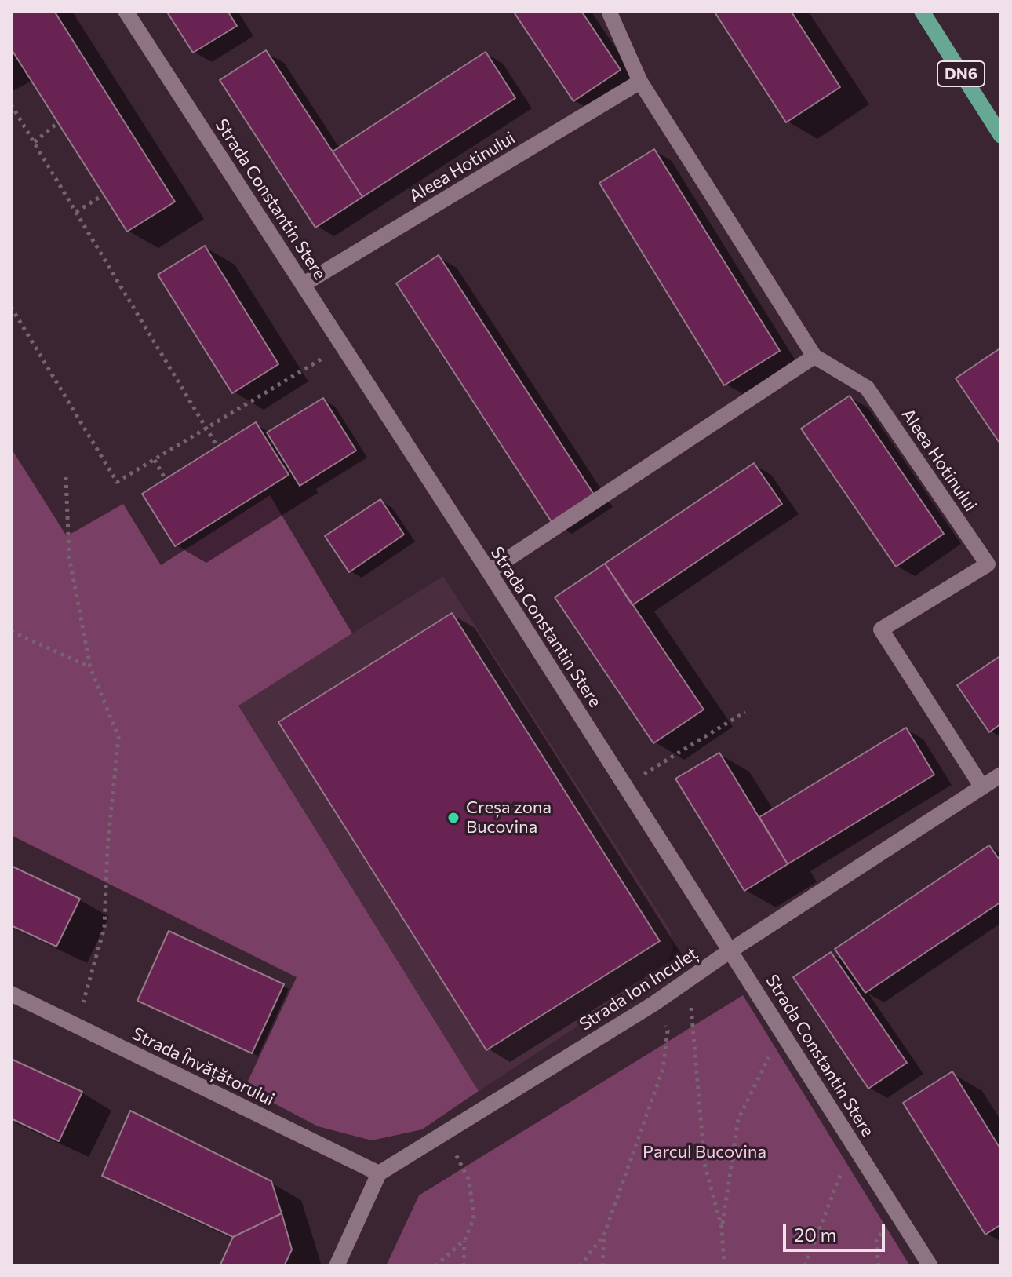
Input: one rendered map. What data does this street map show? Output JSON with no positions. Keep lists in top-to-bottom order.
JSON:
{
  "streets": {
    "main road": ["DN6"],
    "street": [
      "Aleea Hotinului",
      "Strada Constantin Stere",
      "Strada Ion Inculeț",
      "Strada Învățătorului"
    ]
  },
  "crossings": [
    ["Aleea Hotinului", "Strada Constantin Stere"],
    ["Aleea Hotinului", "Strada Ion Inculeț"],
    ["Strada Constantin Stere", "Strada Ion Inculeț"],
    ["Strada Ion Inculeț", "Strada Învățătorului"]
  ],
  "parks": ["Parcul Bucovina"],
  "places": ["Creșa zona Bucovina"],
  "scale_bar": "20 m"
}
